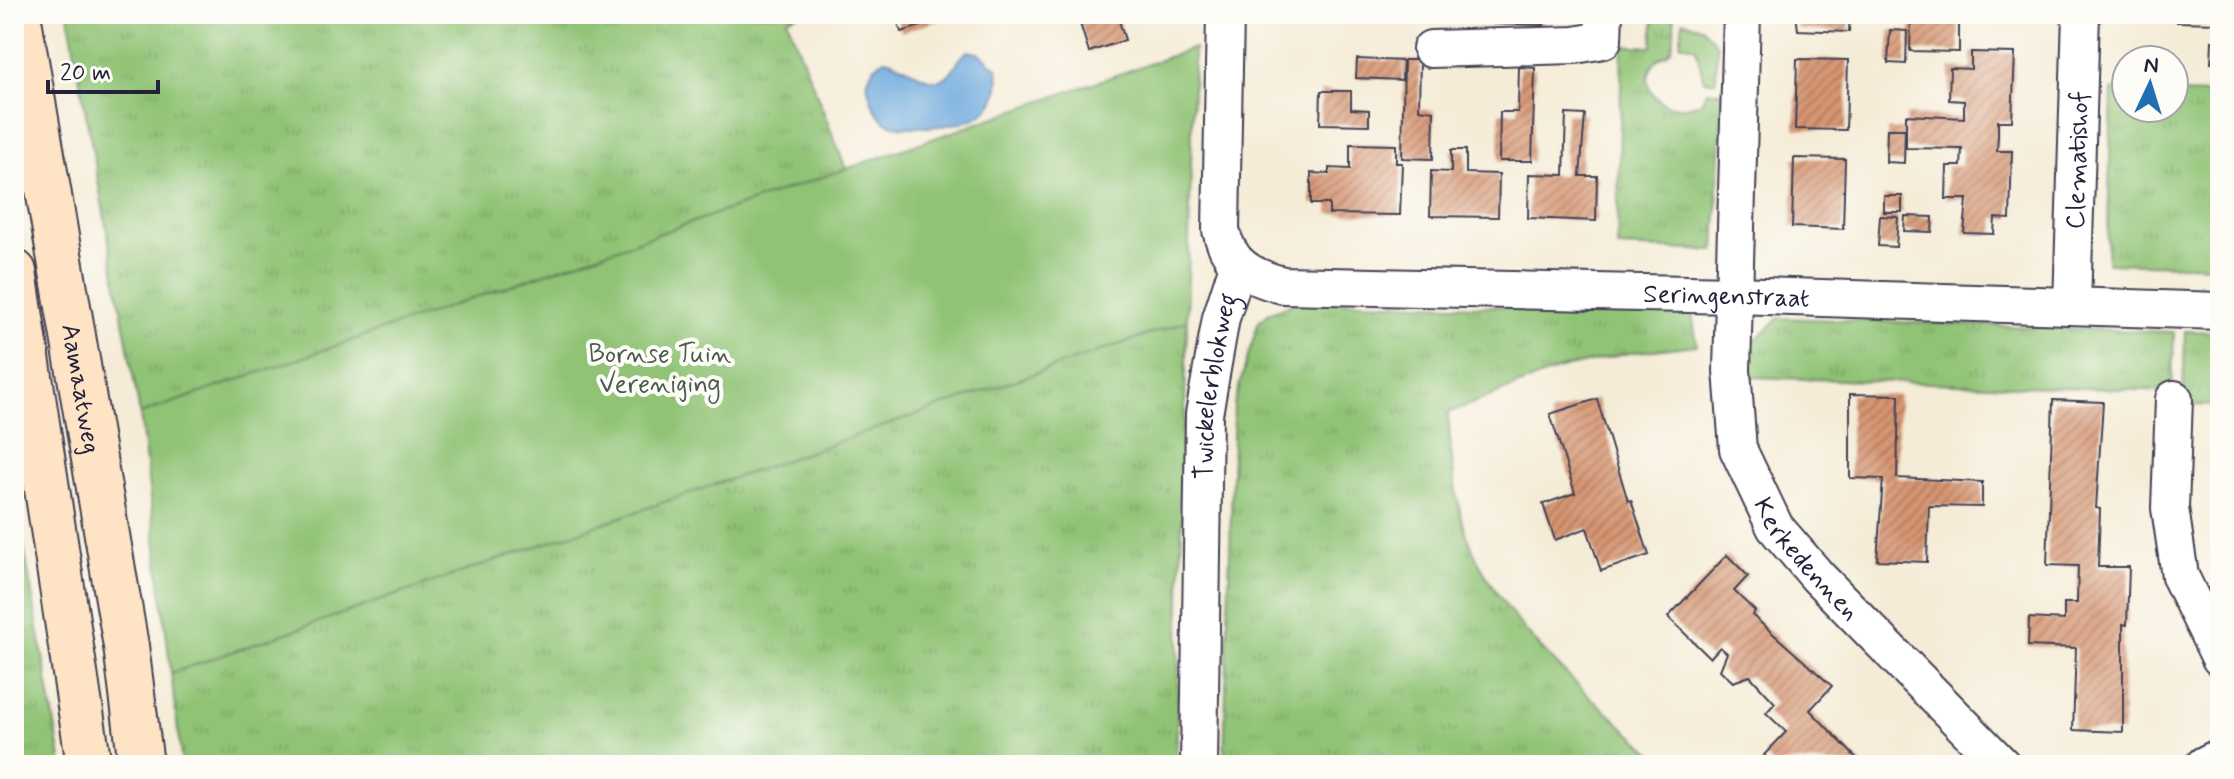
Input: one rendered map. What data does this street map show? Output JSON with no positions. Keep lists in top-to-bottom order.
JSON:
{
  "streets": {
    "main road": ["Aamaatweg"],
    "street": [
      "Clematishof",
      "Seringenstraat",
      "Twickelerblokweg",
      "Kerkedennen"
    ]
  },
  "crossings": [
    ["Clematishof", "Seringenstraat"],
    ["Seringenstraat", "Twickelerblokweg"],
    ["Seringenstraat", "Kerkedennen"]
  ],
  "parks": ["Bornse Tuin Vereniging"],
  "scale_bar": "20 m",
  "north": "top"
}
